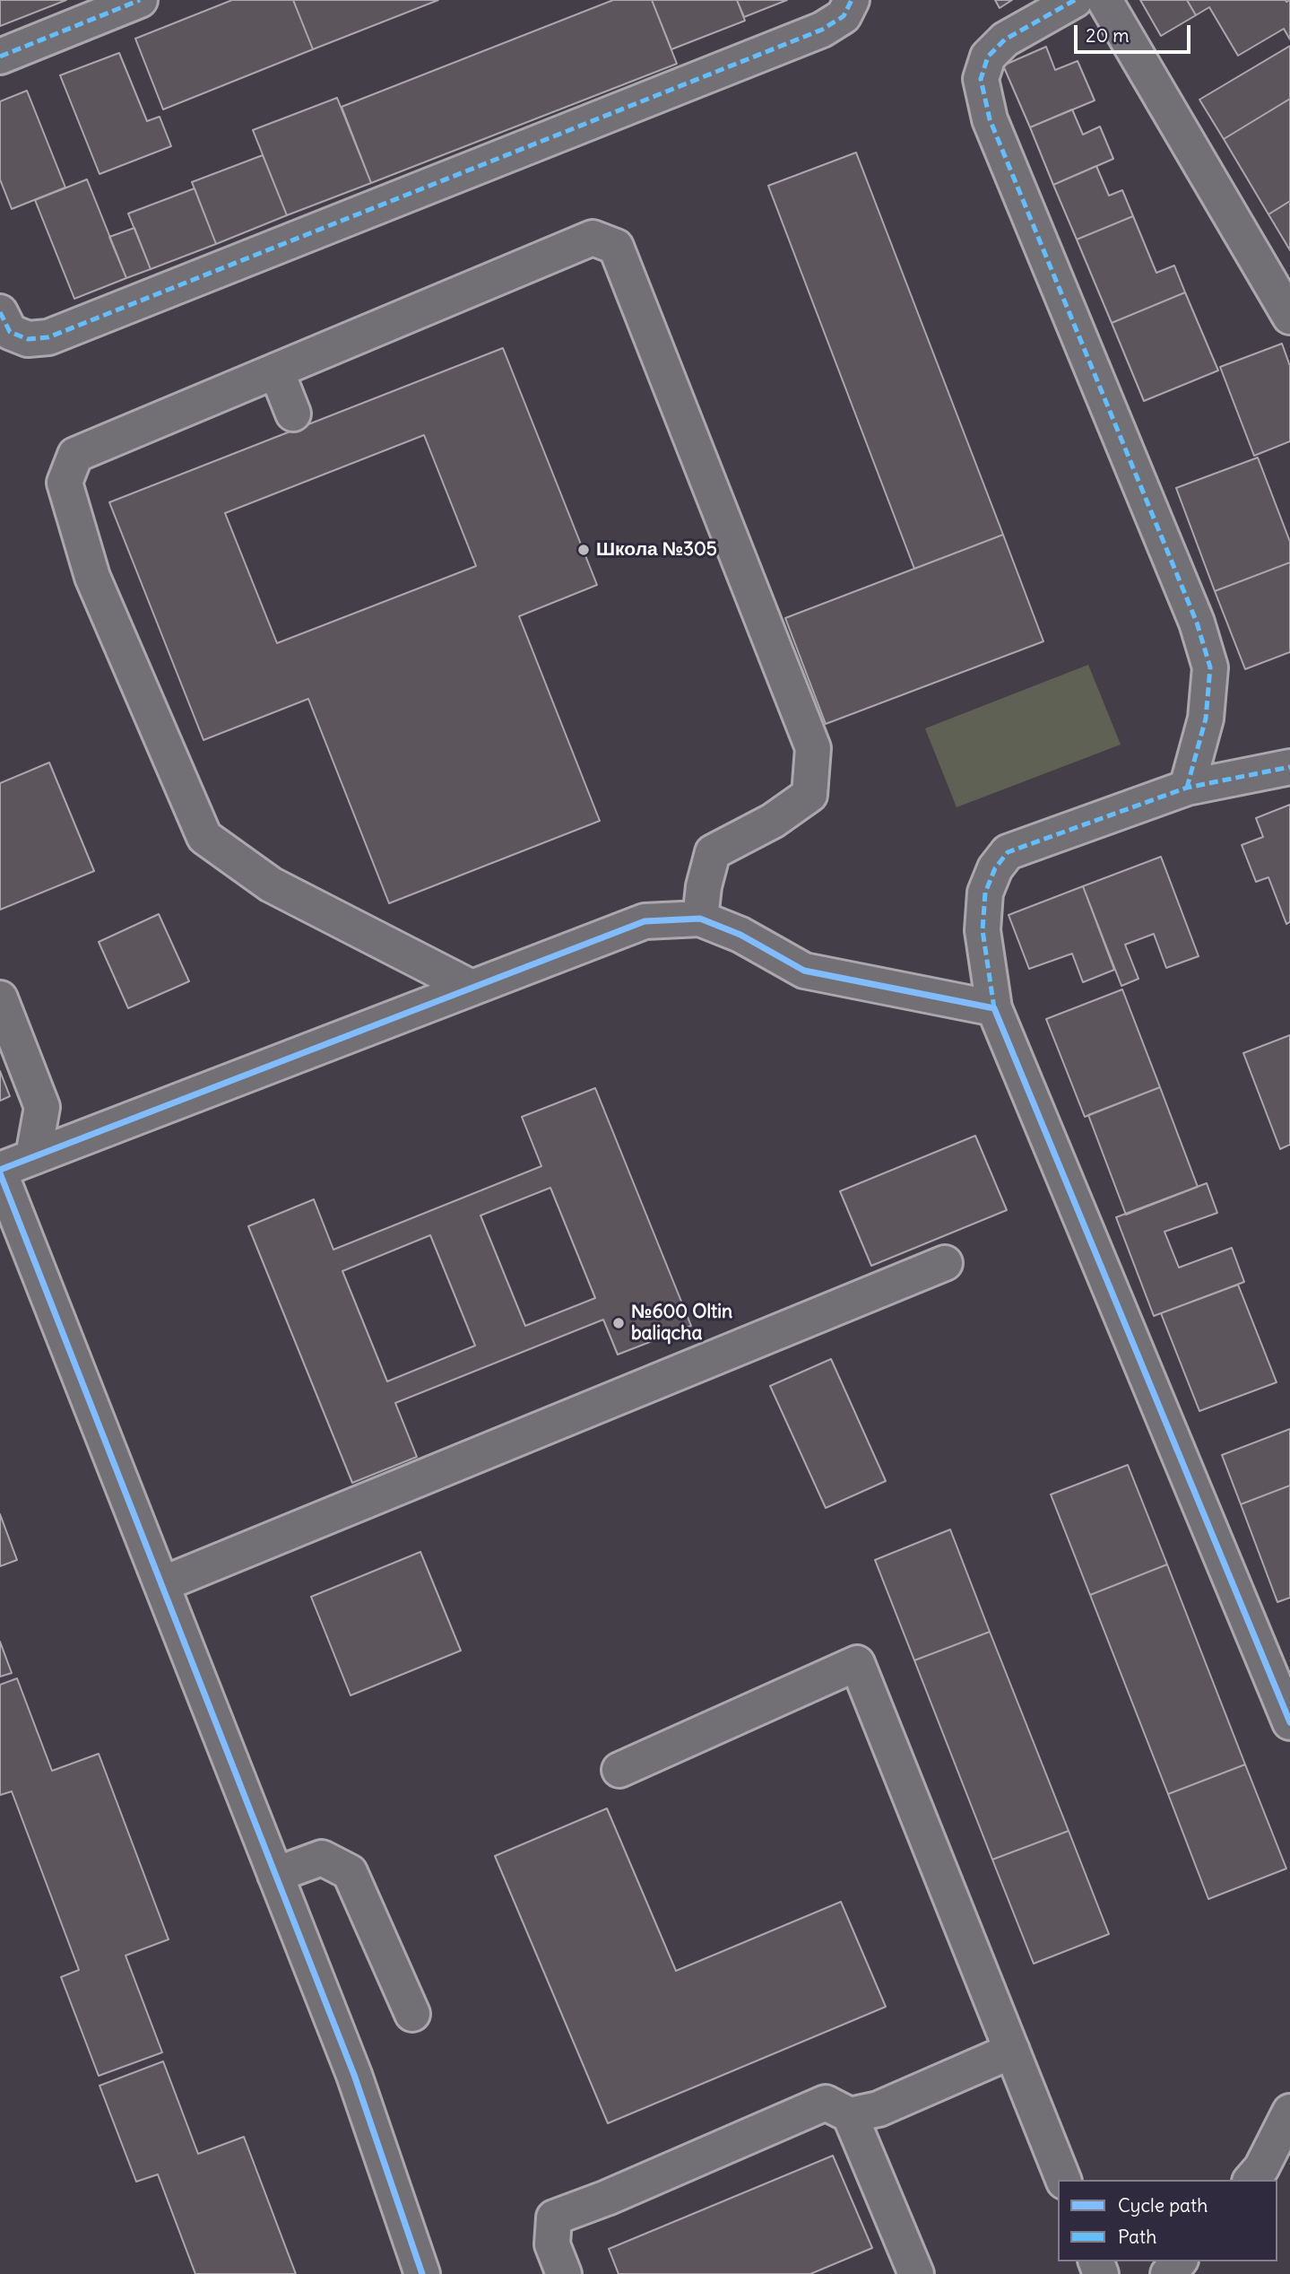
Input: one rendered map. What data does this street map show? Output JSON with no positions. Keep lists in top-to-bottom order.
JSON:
{
  "places": ["Школа №305", "№600 Oltin baliqcha"],
  "legend": ["Cycle path", "Path"],
  "scale_bar": "20 m"
}
